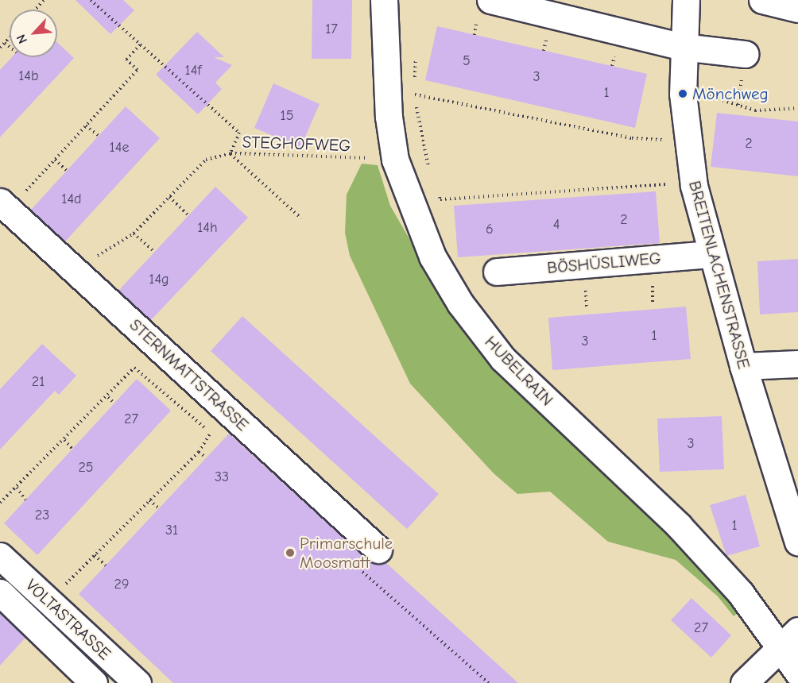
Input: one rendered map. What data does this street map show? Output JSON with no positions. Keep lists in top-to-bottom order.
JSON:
{
  "streets": {
    "street": [
      "BÖSHÜSLIWEG",
      "BREITENLACHENSTRASSE",
      "HUBELRAIN",
      "STERNMATTSTRASSE",
      "VOLTASTRASSE"
    ],
    "path": ["STEGHOFWEG"]
  },
  "crossings": [
    ["STEGHOFWEG", "STERNMATTSTRASSE"],
    ["BÖSHÜSLIWEG", "BREITENLACHENSTRASSE"]
  ],
  "places": ["Mönchweg", "Primarschule Moosmatt"],
  "house_numbers": [
    "17",
    "5",
    "14f",
    "14b",
    "3",
    "1",
    "15",
    "2",
    "14e",
    "14d",
    "2",
    "4",
    "14h",
    "6",
    "14g",
    "1",
    "3",
    "21",
    "27",
    "3",
    "25",
    "33",
    "23",
    "1",
    "31",
    "29",
    "27"
  ],
  "north": "bottom left"
}
